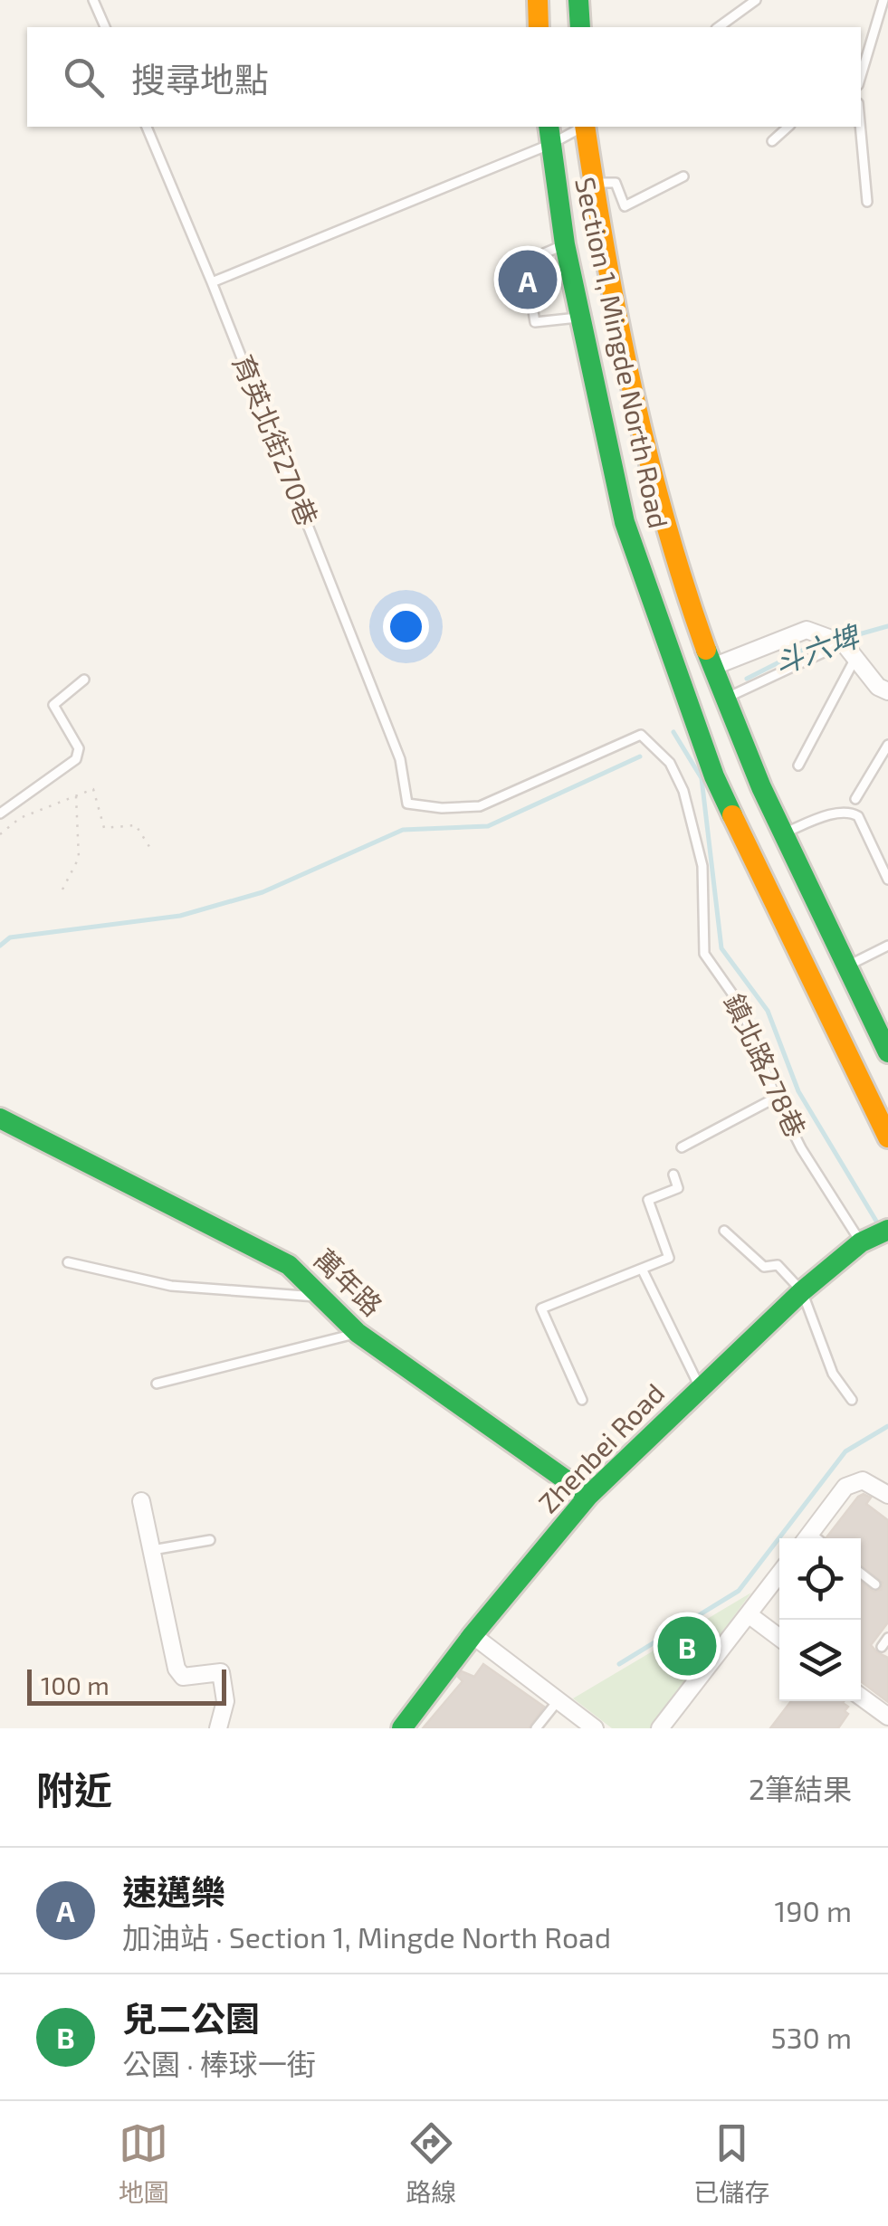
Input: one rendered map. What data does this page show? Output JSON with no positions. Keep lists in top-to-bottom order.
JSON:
{
  "streets": {
    "street": ["Section 1, Mingde North Road", "萬年路", "Zhenbei Road"],
    "lane": ["育英北街270巷", "鎮北路278巷"]
  },
  "crossings": [
    ["育英北街270巷", "鎮北路278巷"],
    ["鎮北路278巷", "Zhenbei Road"],
    ["萬年路", "Zhenbei Road"]
  ],
  "water": ["斗六埤"],
  "scale_bar": "100 m",
  "page": {
    "search": "搜尋地點",
    "pins": ["A", "B"],
    "scale": "100 m",
    "heading": ["附近", "2筆結果"],
    "list": [
      {
        "mark": "A",
        "name": "速邁樂",
        "note": "加油站 · Section 1, Mingde North Road",
        "value": "190 m"
      },
      {
        "mark": "B",
        "name": "兒二公園",
        "note": "公園 · 棒球一街",
        "value": "530 m"
      }
    ],
    "nav": ["地圖", "路線", "已儲存"]
  }
}
